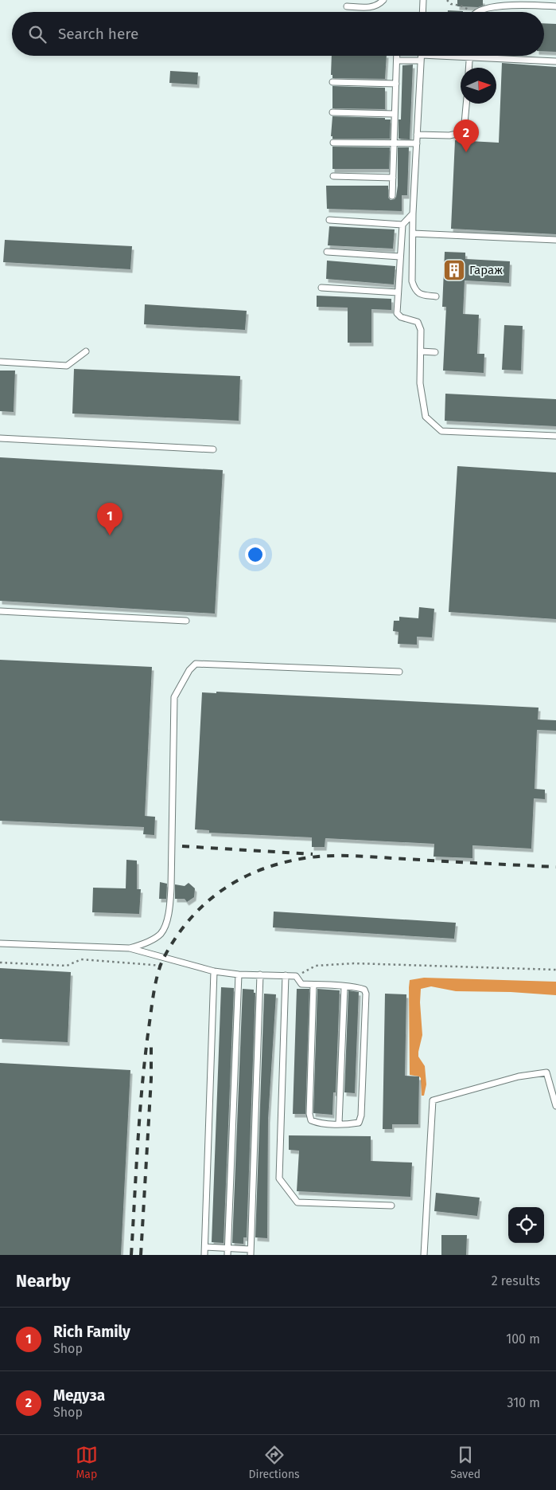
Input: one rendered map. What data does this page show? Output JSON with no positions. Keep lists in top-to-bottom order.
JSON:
{
  "places": {
    "building": ["Гараж"]
  },
  "north": "right",
  "page": {
    "search": "Search here",
    "pins": ["2", "1"],
    "heading": ["Nearby", "2 results"],
    "list": [
      {
        "mark": "1",
        "name": "Rich Family",
        "note": "Shop",
        "value": "100 m"
      },
      {
        "mark": "2",
        "name": "Медуза",
        "note": "Shop",
        "value": "310 m"
      }
    ],
    "nav": ["Map", "Directions", "Saved"]
  }
}
